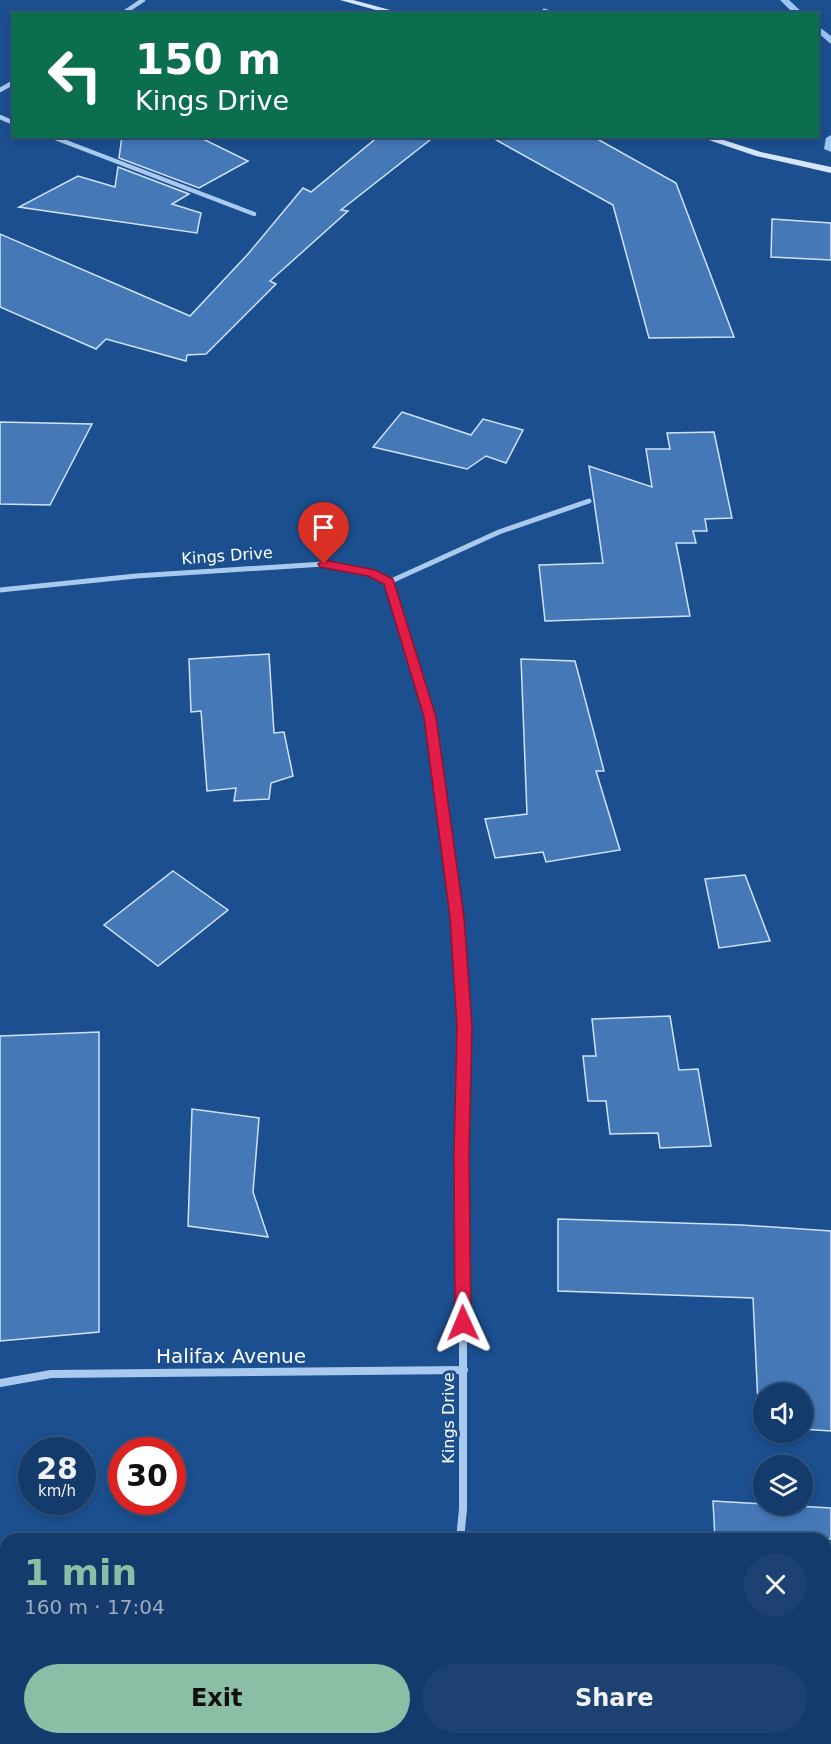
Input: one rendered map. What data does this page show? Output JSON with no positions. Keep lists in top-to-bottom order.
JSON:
{
  "streets": {
    "street": ["Kings Drive", "Halifax Avenue"]
  },
  "crossings": [
    ["Kings Drive", "Halifax Avenue"]
  ],
  "page": {
    "turn": ["150 m", "Kings Drive"],
    "speed": "28 km/h",
    "limit": "30",
    "heading": ["1 min", "160 m · 17:04"],
    "buttons": ["Exit", "Share"]
  }
}
